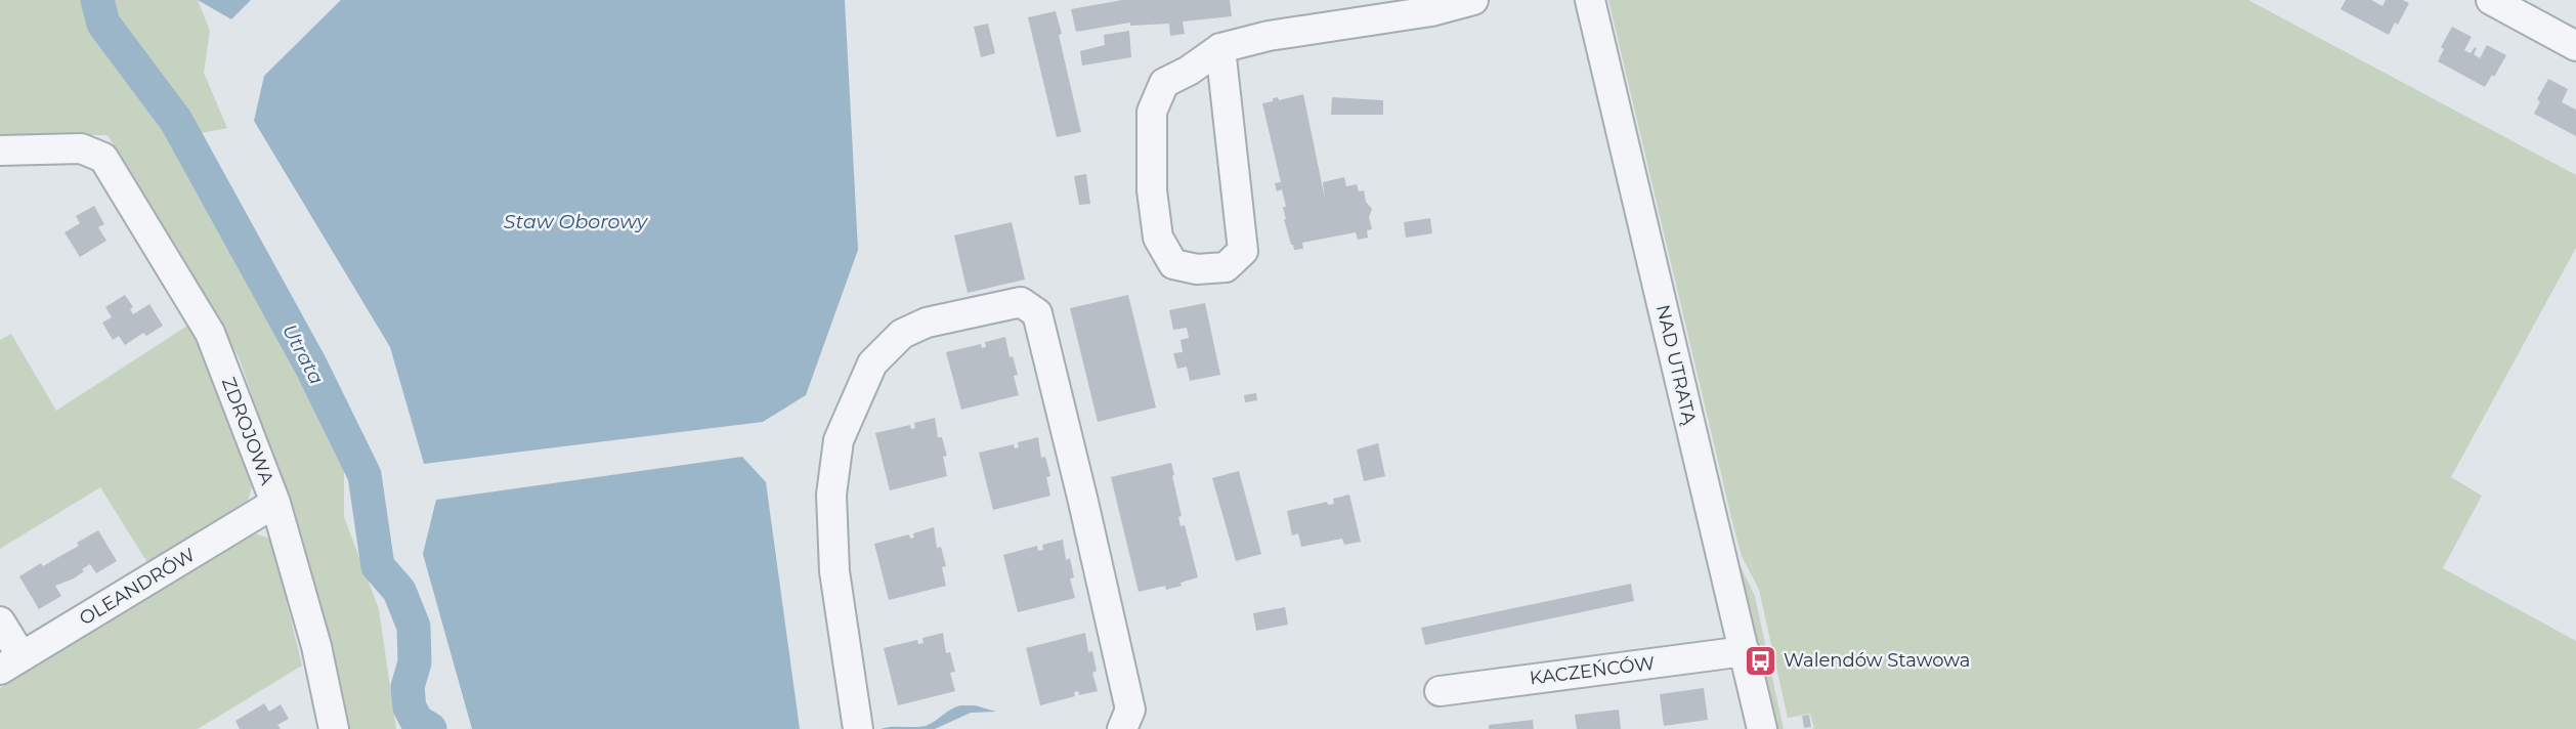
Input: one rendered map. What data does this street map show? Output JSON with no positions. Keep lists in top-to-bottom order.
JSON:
{
  "streets": {
    "street": [
      "NAD UTRATĄ",
      "ZDROJOWA",
      "OLEANDRÓW",
      "KACZEŃCÓW"
    ]
  },
  "crossings": [
    ["NAD UTRATĄ", "KACZEŃCÓW"],
    ["ZDROJOWA", "OLEANDRÓW"]
  ],
  "water": ["Staw Oborowy", "Utrata"],
  "places": {
    "bus stop": ["Walendów Stawowa"]
  }
}
